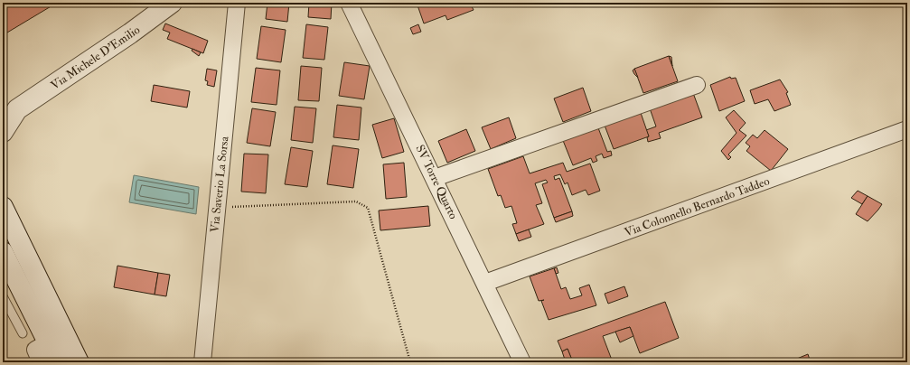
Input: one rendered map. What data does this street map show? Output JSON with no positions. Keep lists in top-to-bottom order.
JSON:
{
  "streets": {
    "main road": ["Via Michele D'Emilio"],
    "street": ["SV Torre Quarto", "Via Saverio La Sorsa", "Via Colonnello Bernardo Taddeo"]
  },
  "crossings": [
    ["SV Torre Quarto", "Via Colonnello Bernardo Taddeo"]
  ]
}
